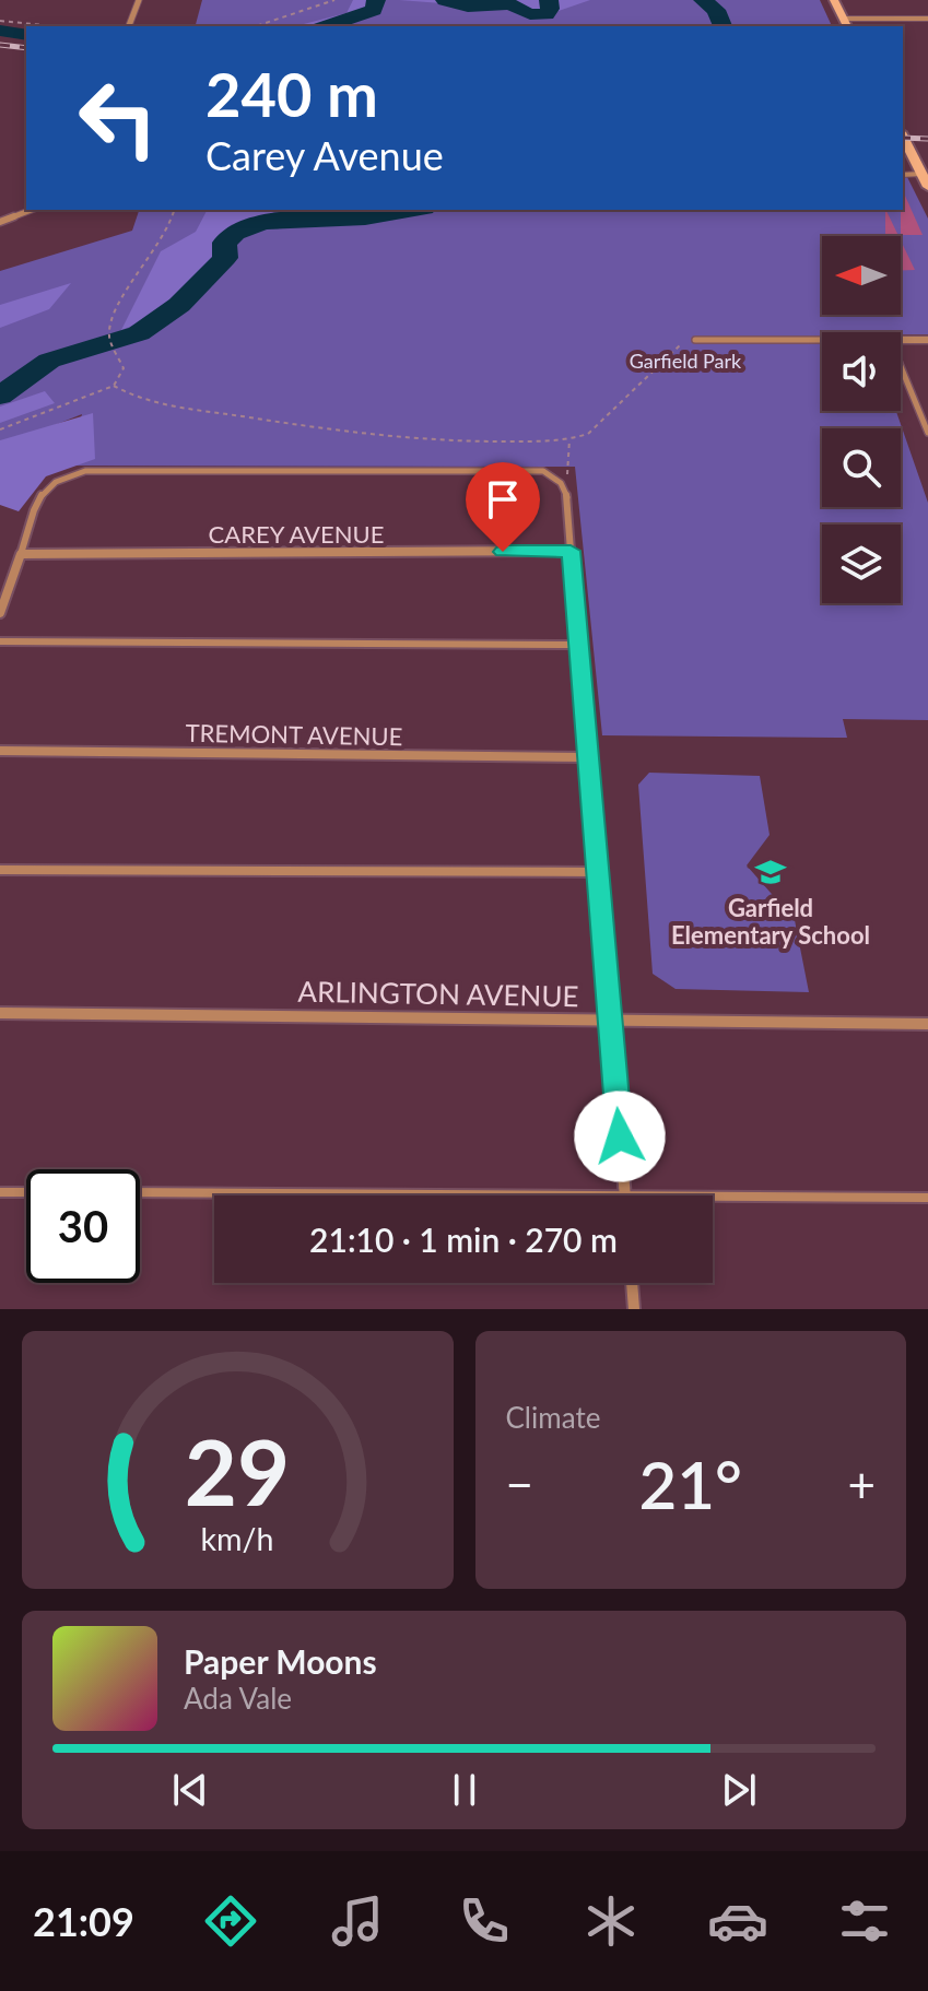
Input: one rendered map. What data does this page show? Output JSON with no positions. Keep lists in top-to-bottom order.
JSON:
{
  "streets": {
    "street": ["CAREY AVENUE", "TREMONT AVENUE", "ARLINGTON AVENUE"]
  },
  "parks": ["Garfield Park"],
  "places": {
    "school or university": ["Garfield Elementary School"]
  },
  "north": "left",
  "page": {
    "turn": ["240 m", "Carey Avenue"],
    "limit": "30",
    "trip": "21:10 · 1 min · 270 m",
    "tile": "Climate",
    "heat": ["−", "21°", "+"],
    "song": ["Paper Moons", "Ada Vale"],
    "tabs": "21:09",
    "gauge": ["29", "km/h"]
  }
}
